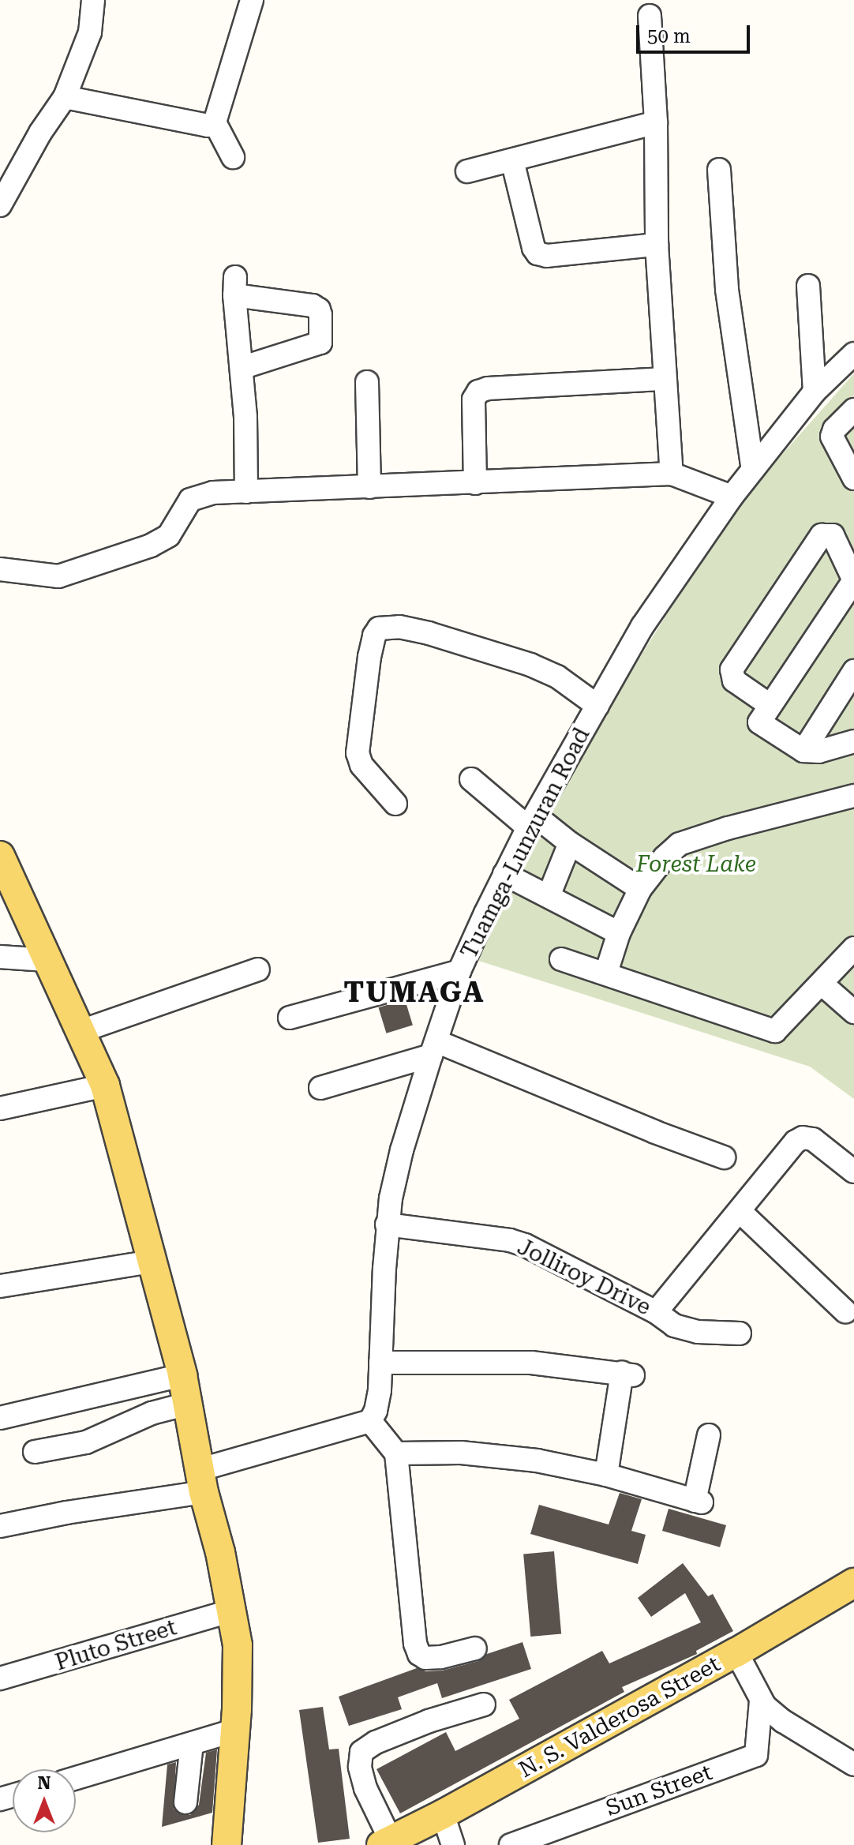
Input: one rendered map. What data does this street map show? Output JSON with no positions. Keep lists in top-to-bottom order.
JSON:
{
  "streets": {
    "main road": ["N. S. Valderosa Street"],
    "street": [
      "Tuamga-Lunzuran Road",
      "Jolliroy Drive",
      "Pluto Street",
      "Sun Street"
    ]
  },
  "crossings": [
    ["Tuamga-Lunzuran Road", "Jolliroy Drive"]
  ],
  "districts": ["TUMAGA"],
  "parks": ["Forest Lake"],
  "scale_bar": "50 m",
  "north": "top"
}
